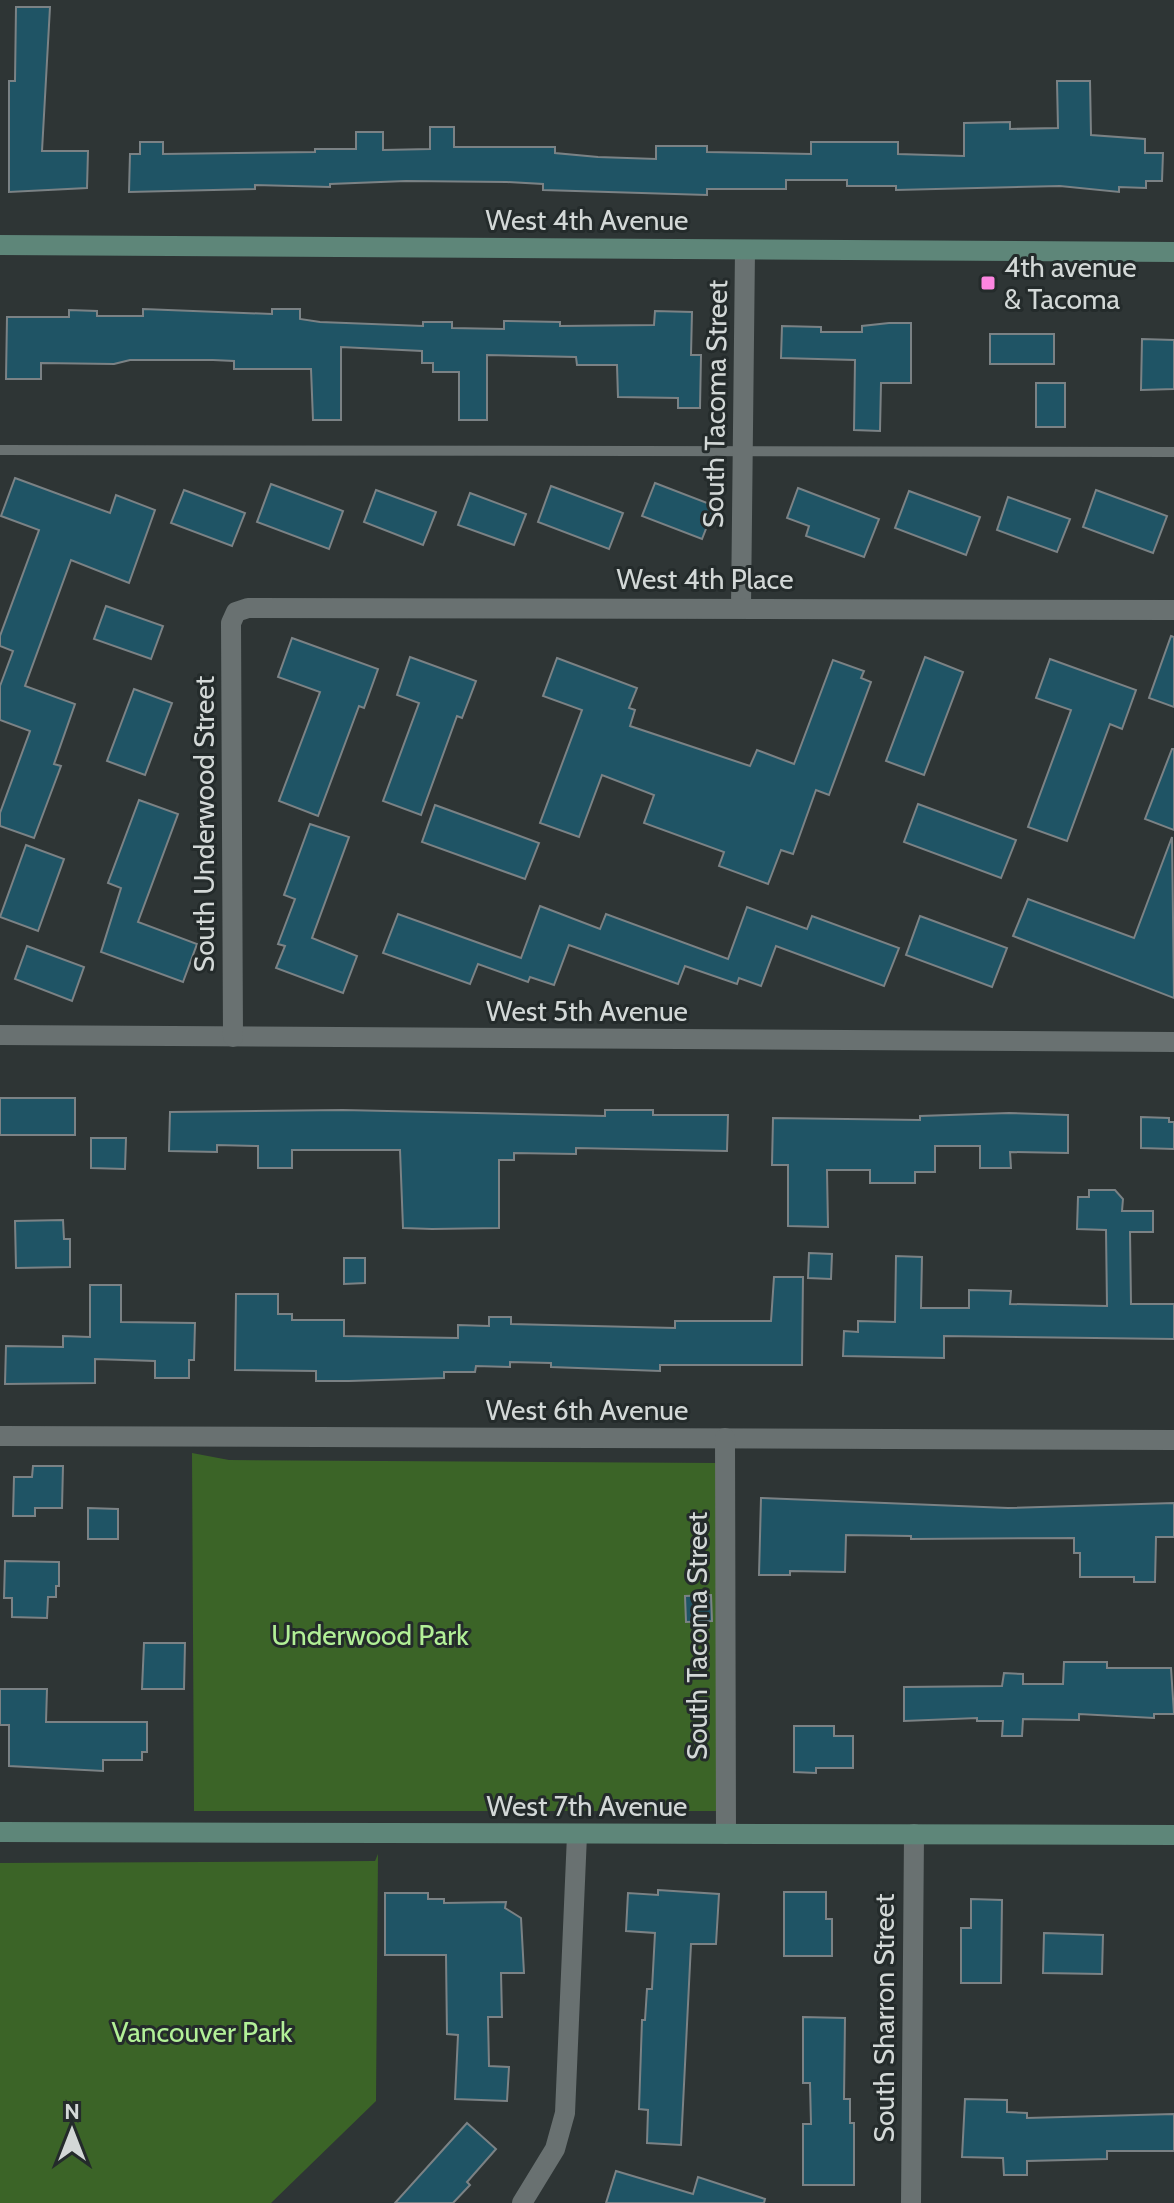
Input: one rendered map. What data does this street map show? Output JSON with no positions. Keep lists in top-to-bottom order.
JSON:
{
  "streets": {
    "street": [
      "West 4th Avenue",
      "South Tacoma Street",
      "West 4th Place",
      "South Underwood Street",
      "West 5th Avenue",
      "West 6th Avenue",
      "West 7th Avenue",
      "South Sharron Street"
    ]
  },
  "crossings": [
    ["West 4th Avenue", "South Tacoma Street"],
    ["South Tacoma Street", "West 4th Place"],
    ["South Tacoma Street", "West 6th Avenue"],
    ["South Tacoma Street", "West 7th Avenue"],
    ["West 4th Place", "South Underwood Street"],
    ["South Underwood Street", "West 5th Avenue"],
    ["West 7th Avenue", "South Sharron Street"]
  ],
  "parks": ["Underwood Park", "Vancouver Park"],
  "places": {
    "transit": ["4th avenue & Tacoma"]
  },
  "north": "top"
}
